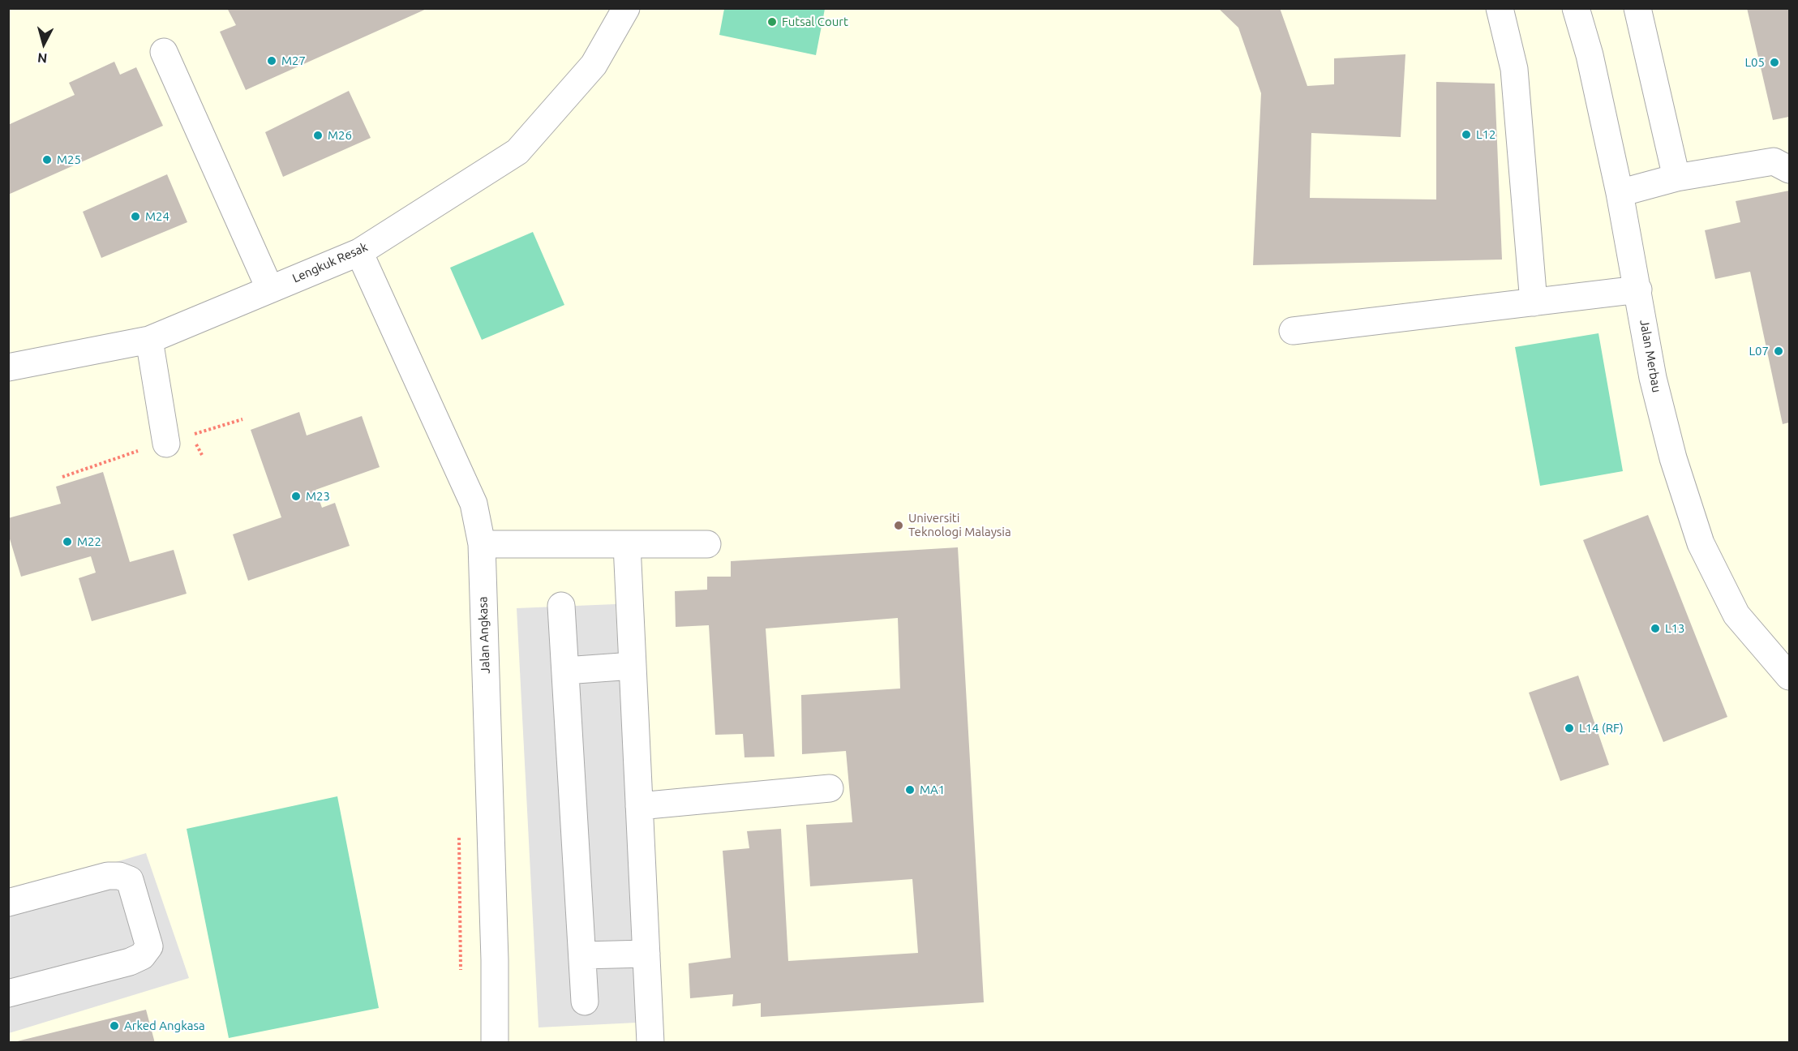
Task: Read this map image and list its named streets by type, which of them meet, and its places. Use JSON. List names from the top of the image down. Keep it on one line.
{"streets":{"street":["Lengkuk Resak","Jalan Merbau","Jalan Angkasa"]},"crossings":[["Lengkuk Resak","Jalan Angkasa"]],"places":["Futsal Court","M27","L05","L12","M26","M25","M24","L07","M23","Universiti Teknologi Malaysia","M22","L13","L14 (RF)","MA1","Arked Angkasa"],"north":"bottom"}
